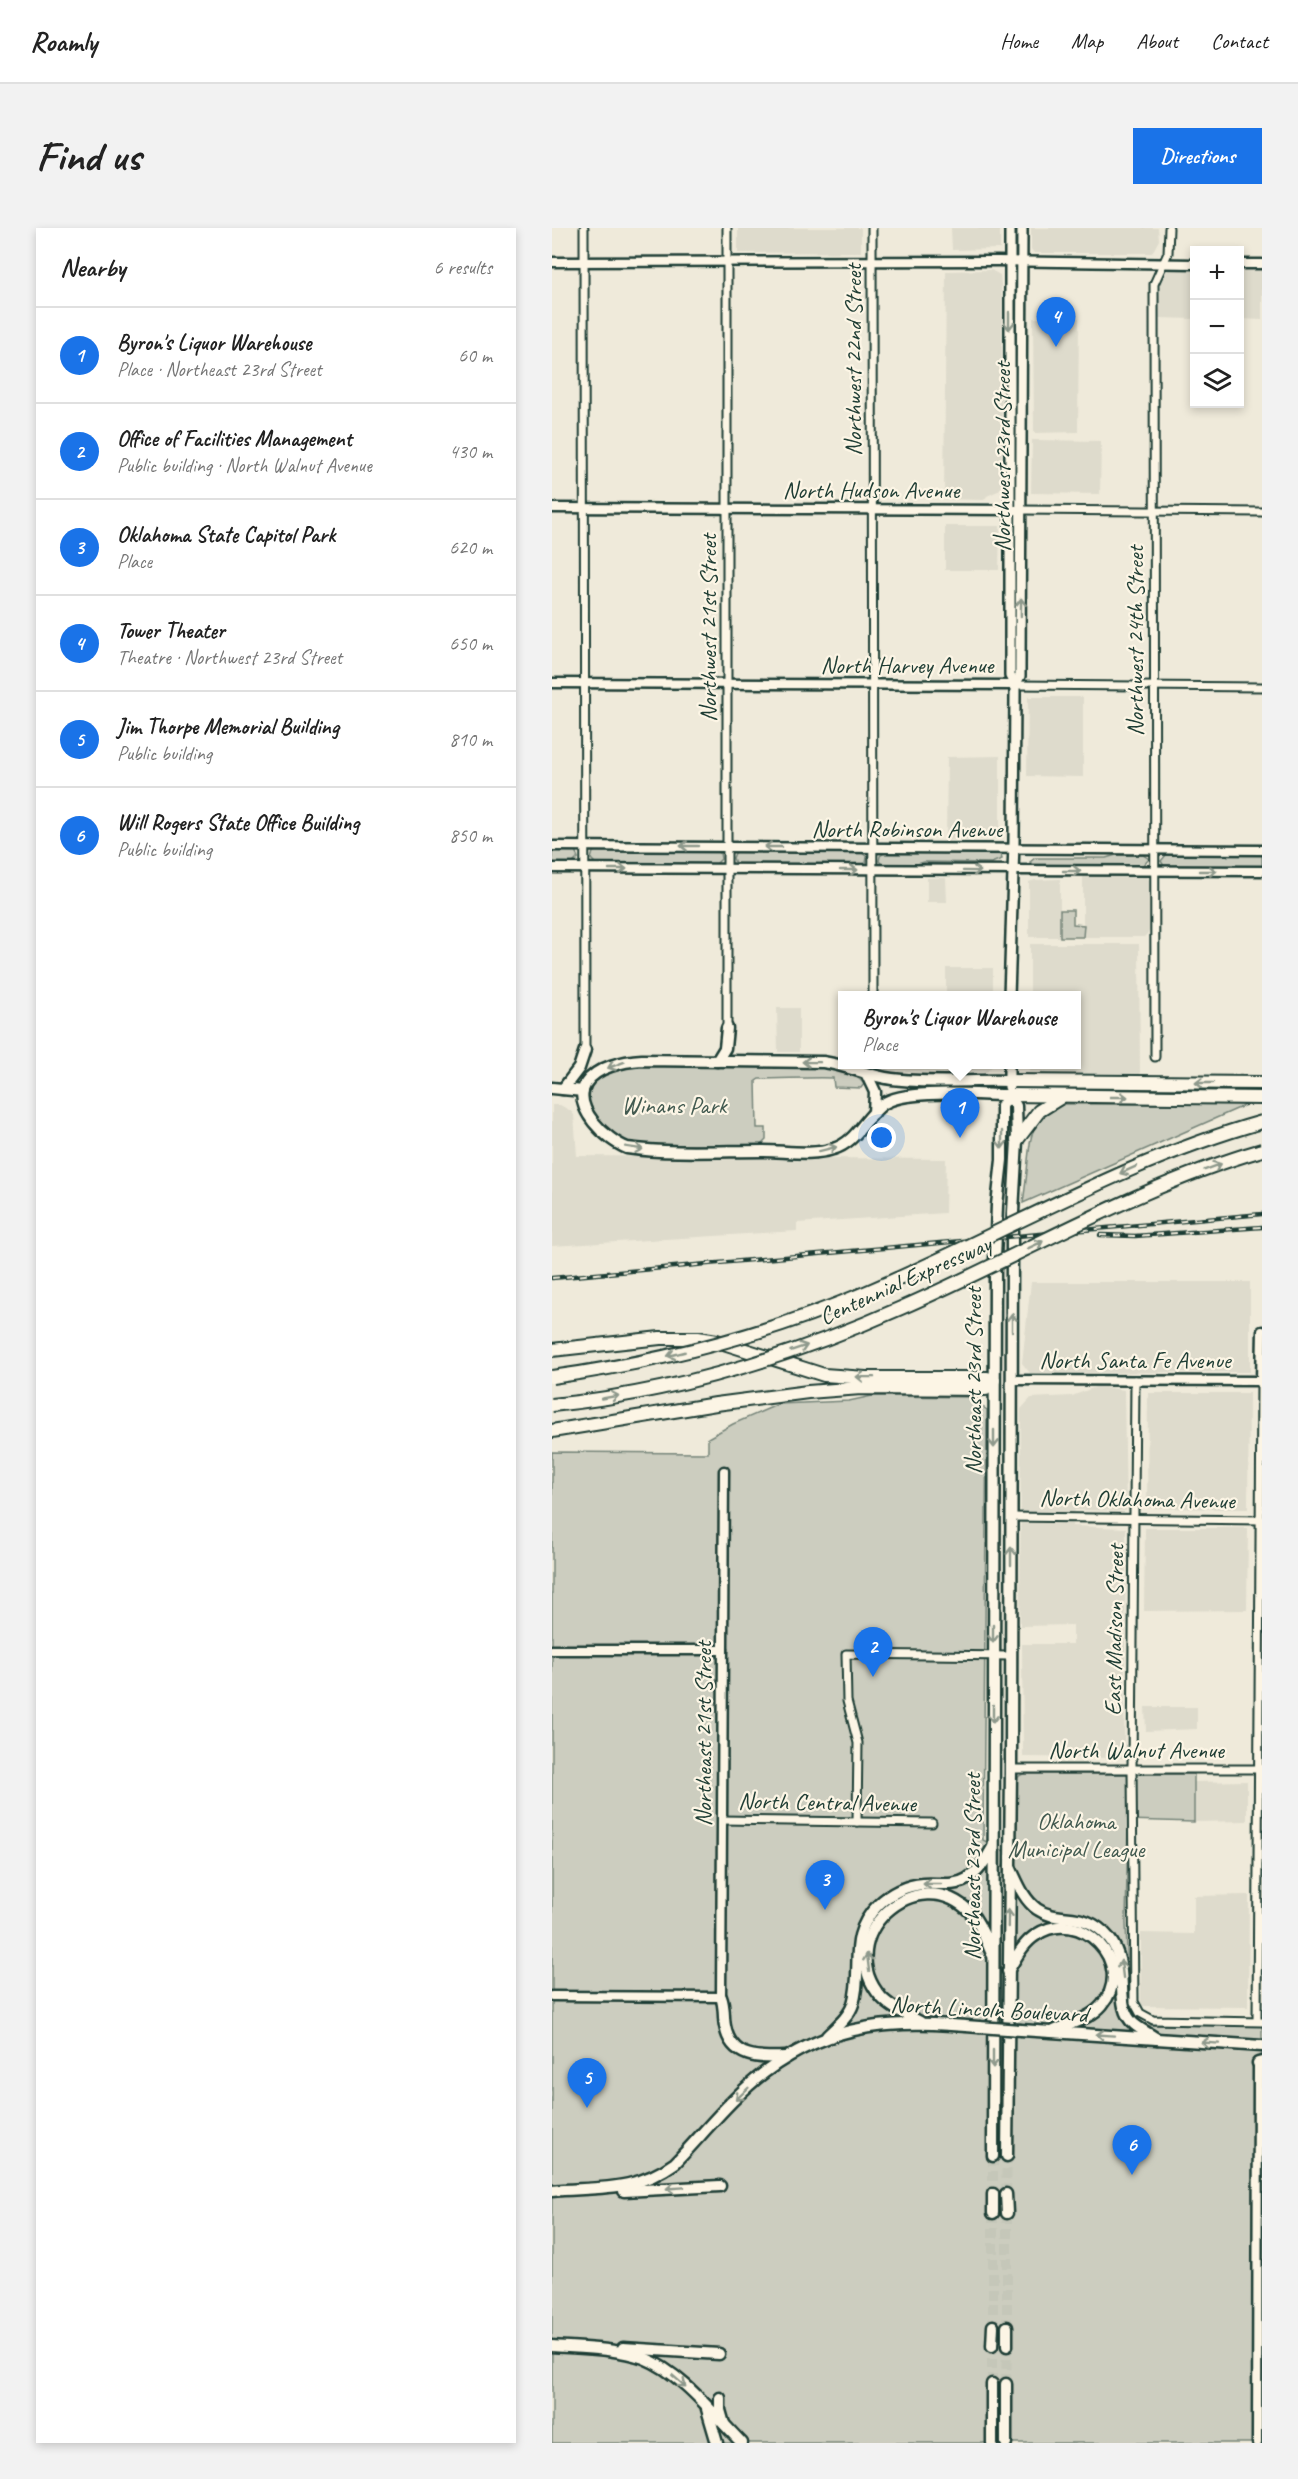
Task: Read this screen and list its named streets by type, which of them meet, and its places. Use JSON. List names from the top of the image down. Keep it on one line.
{"streets":{"highway":["Centennial Expressway"],"main road":["Northwest 23rd Street","North Santa Fe Avenue","Northeast 23rd Street","North Lincoln Boulevard"],"street":["Northwest 22nd Street","North Hudson Avenue","Northwest 21st Street","Northwest 24th Street","North Harvey Avenue","North Robinson Avenue","North Oklahoma Avenue","East Madison Street","Northeast 21st Street","North Walnut Avenue","North Central Avenue"]},"crossings":[["Northwest 22nd Street","North Hudson Avenue"],["Northwest 22nd Street","North Harvey Avenue"],["Northwest 22nd Street","North Robinson Avenue"],["Northwest 23rd Street","North Hudson Avenue"],["Northwest 23rd Street","North Harvey Avenue"],["Northwest 23rd Street","North Robinson Avenue"],["North Hudson Avenue","Northwest 21st Street"],["North Hudson Avenue","Northwest 24th Street"],["Northwest 21st Street","North Harvey Avenue"],["Northwest 21st Street","North Robinson Avenue"],["Northwest 24th Street","North Harvey Avenue"],["Northwest 24th Street","North Robinson Avenue"],["North Santa Fe Avenue","Northeast 23rd Street"],["North Santa Fe Avenue","East Madison Street"],["Northeast 23rd Street","North Oklahoma Avenue"],["Northeast 23rd Street","North Walnut Avenue"],["North Oklahoma Avenue","East Madison Street"],["East Madison Street","North Walnut Avenue"],["Northeast 21st Street","North Central Avenue"]],"one_way":["North Lincoln Boulevard"],"parks":["Winans Park","Oklahoma Municipal League"],"page":{"header":"Roamly","nav":["Home","Map","About","Contact"],"buttons":"Directions","title":"Find us","heading":["Nearby","6 results"],"map_buttons":["+","−"],"pins":["4","1","2","3","5","6"],"list":[{"mark":"1","name":"Byron's Liquor Warehouse","note":"Place · Northeast 23rd Street","value":"60 m"},{"mark":"2","name":"Office of Facilities Management","note":"Public building · North Walnut Avenue","value":"430 m"},{"mark":"3","name":"Oklahoma State Capitol Park","note":"Place","value":"620 m"},{"mark":"4","name":"Tower Theater","note":"Theatre · Northwest 23rd Street","value":"650 m"},{"mark":"5","name":"Jim Thorpe Memorial Building","note":"Public building","value":"810 m"},{"mark":"6","name":"Will Rogers State Office Building","note":"Public building","value":"850 m"}],"popup":["Byron's Liquor Warehouse","Place"]}}
